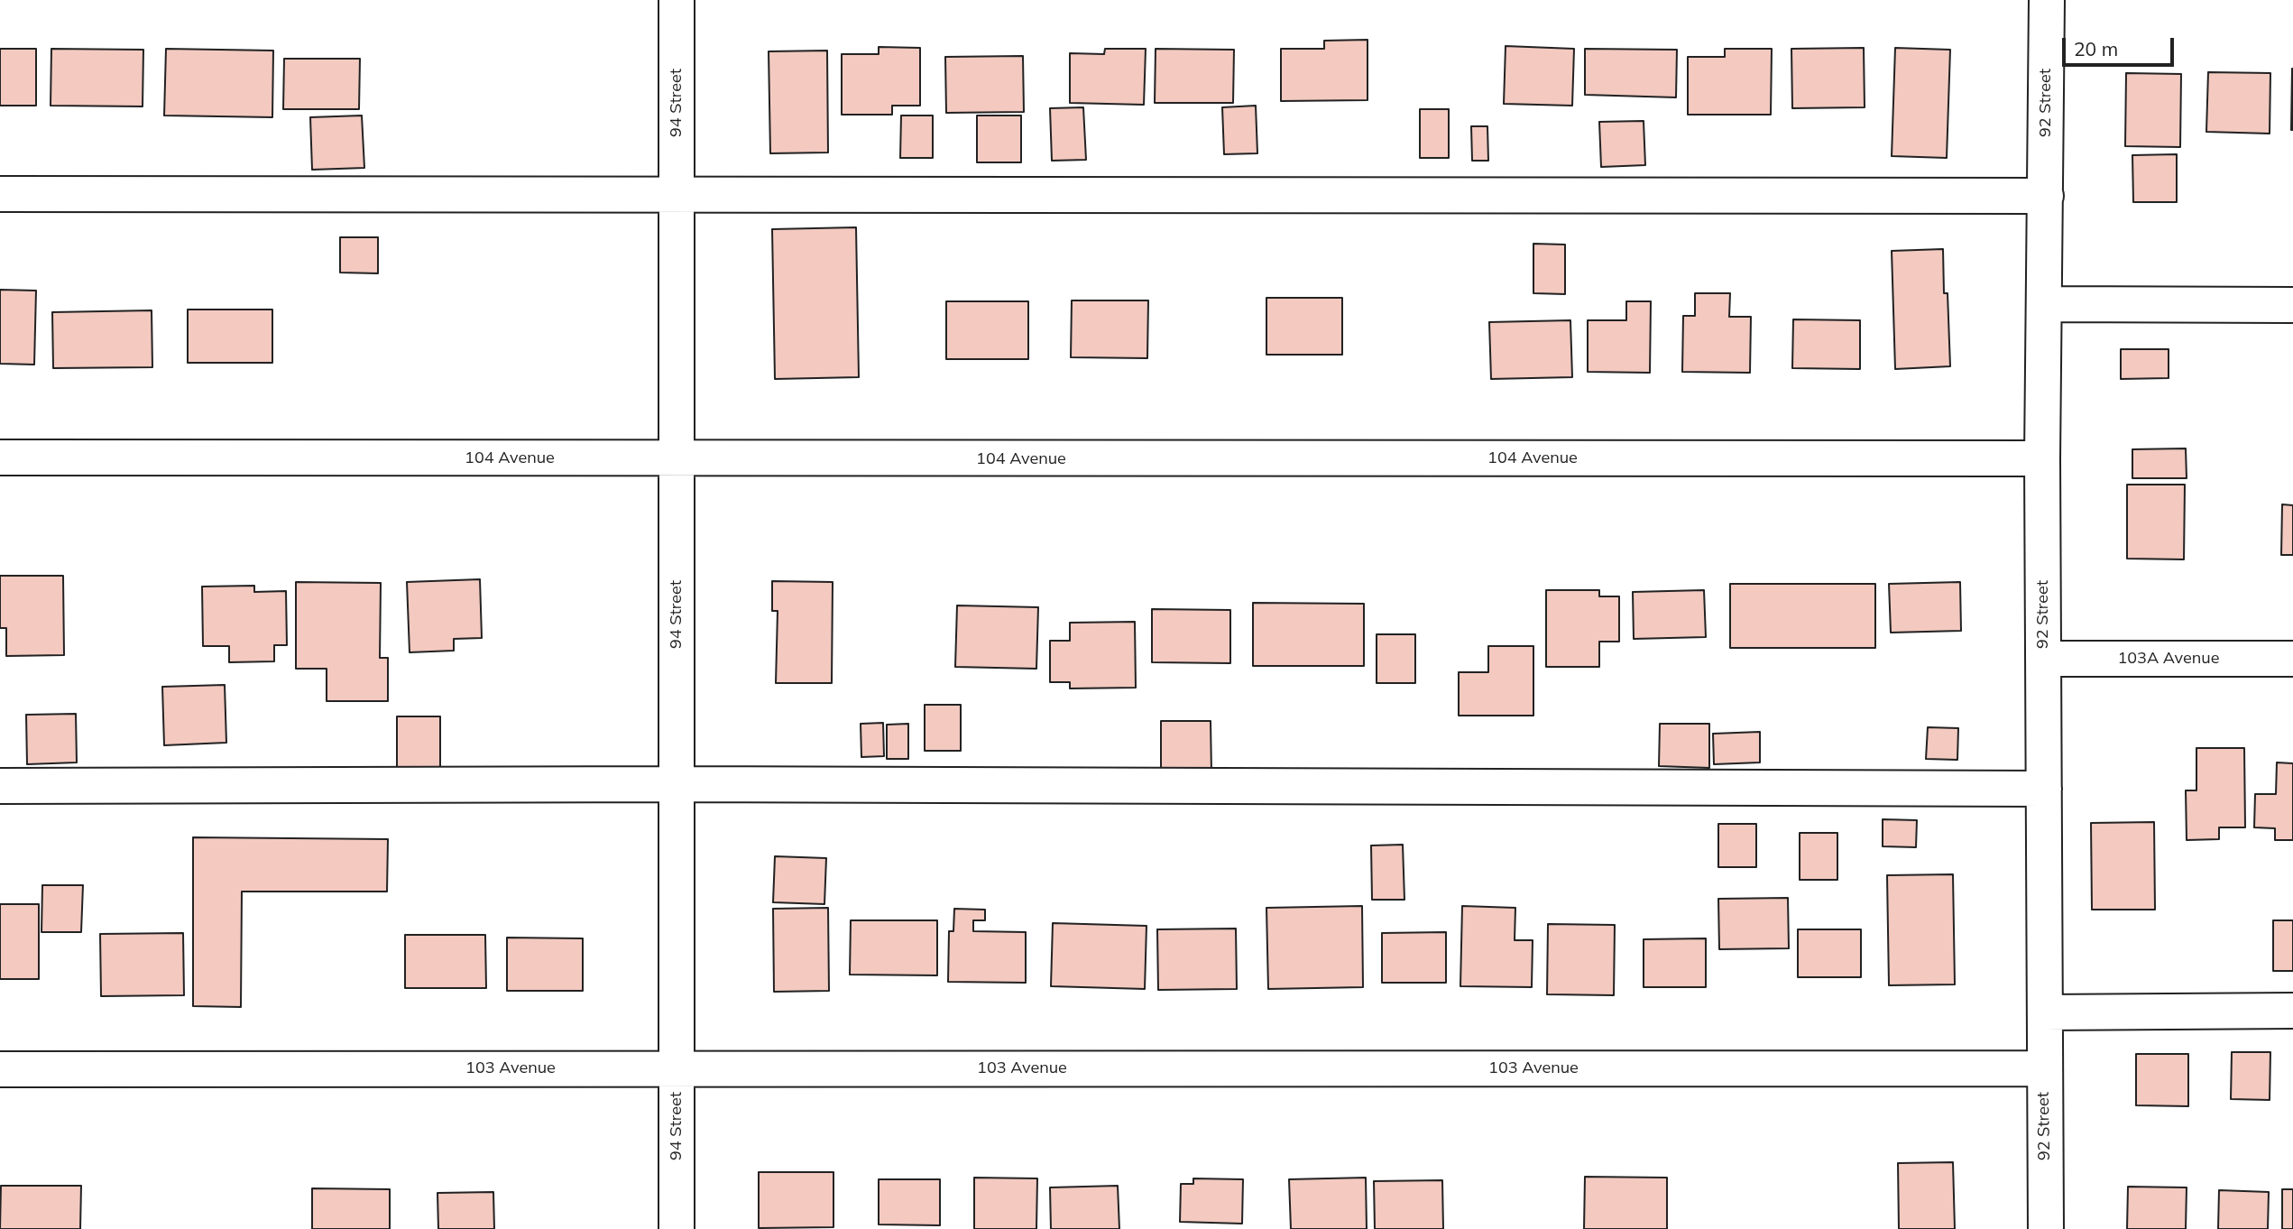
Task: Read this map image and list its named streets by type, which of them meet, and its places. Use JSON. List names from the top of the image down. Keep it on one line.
{"streets":{"street":["94 Street","92 Street","104 Avenue","103A Avenue","103 Avenue"]},"crossings":[["94 Street","104 Avenue"],["94 Street","103 Avenue"],["92 Street","104 Avenue"],["92 Street","103A Avenue"],["92 Street","103 Avenue"]],"scale_bar":"20 m"}
